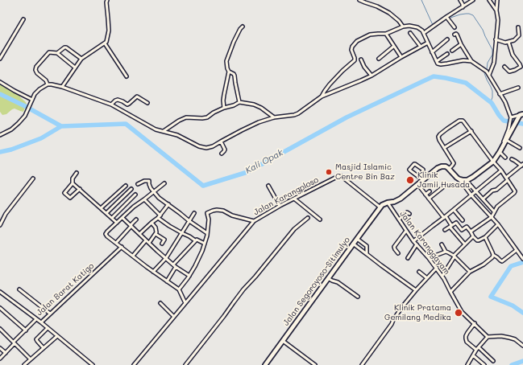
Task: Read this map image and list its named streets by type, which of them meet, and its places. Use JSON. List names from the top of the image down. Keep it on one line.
{"streets":{"main road":["Jalan Segoroyoso-Sitimulyo"],"street":["Jalan Karangploso","Jalan Karanggayam","Jalan Barat Katigo"]},"crossings":[["Jalan Karangploso","Jalan Segoroyoso-Sitimulyo"],["Jalan Karanggayam","Jalan Segoroyoso-Sitimulyo"]],"water":["Kali Opak"],"places":["Masjid Islamic Centre Bin Baz","Klinik Jamii Husada","Klinik Pratama Gemilang Medika"]}
